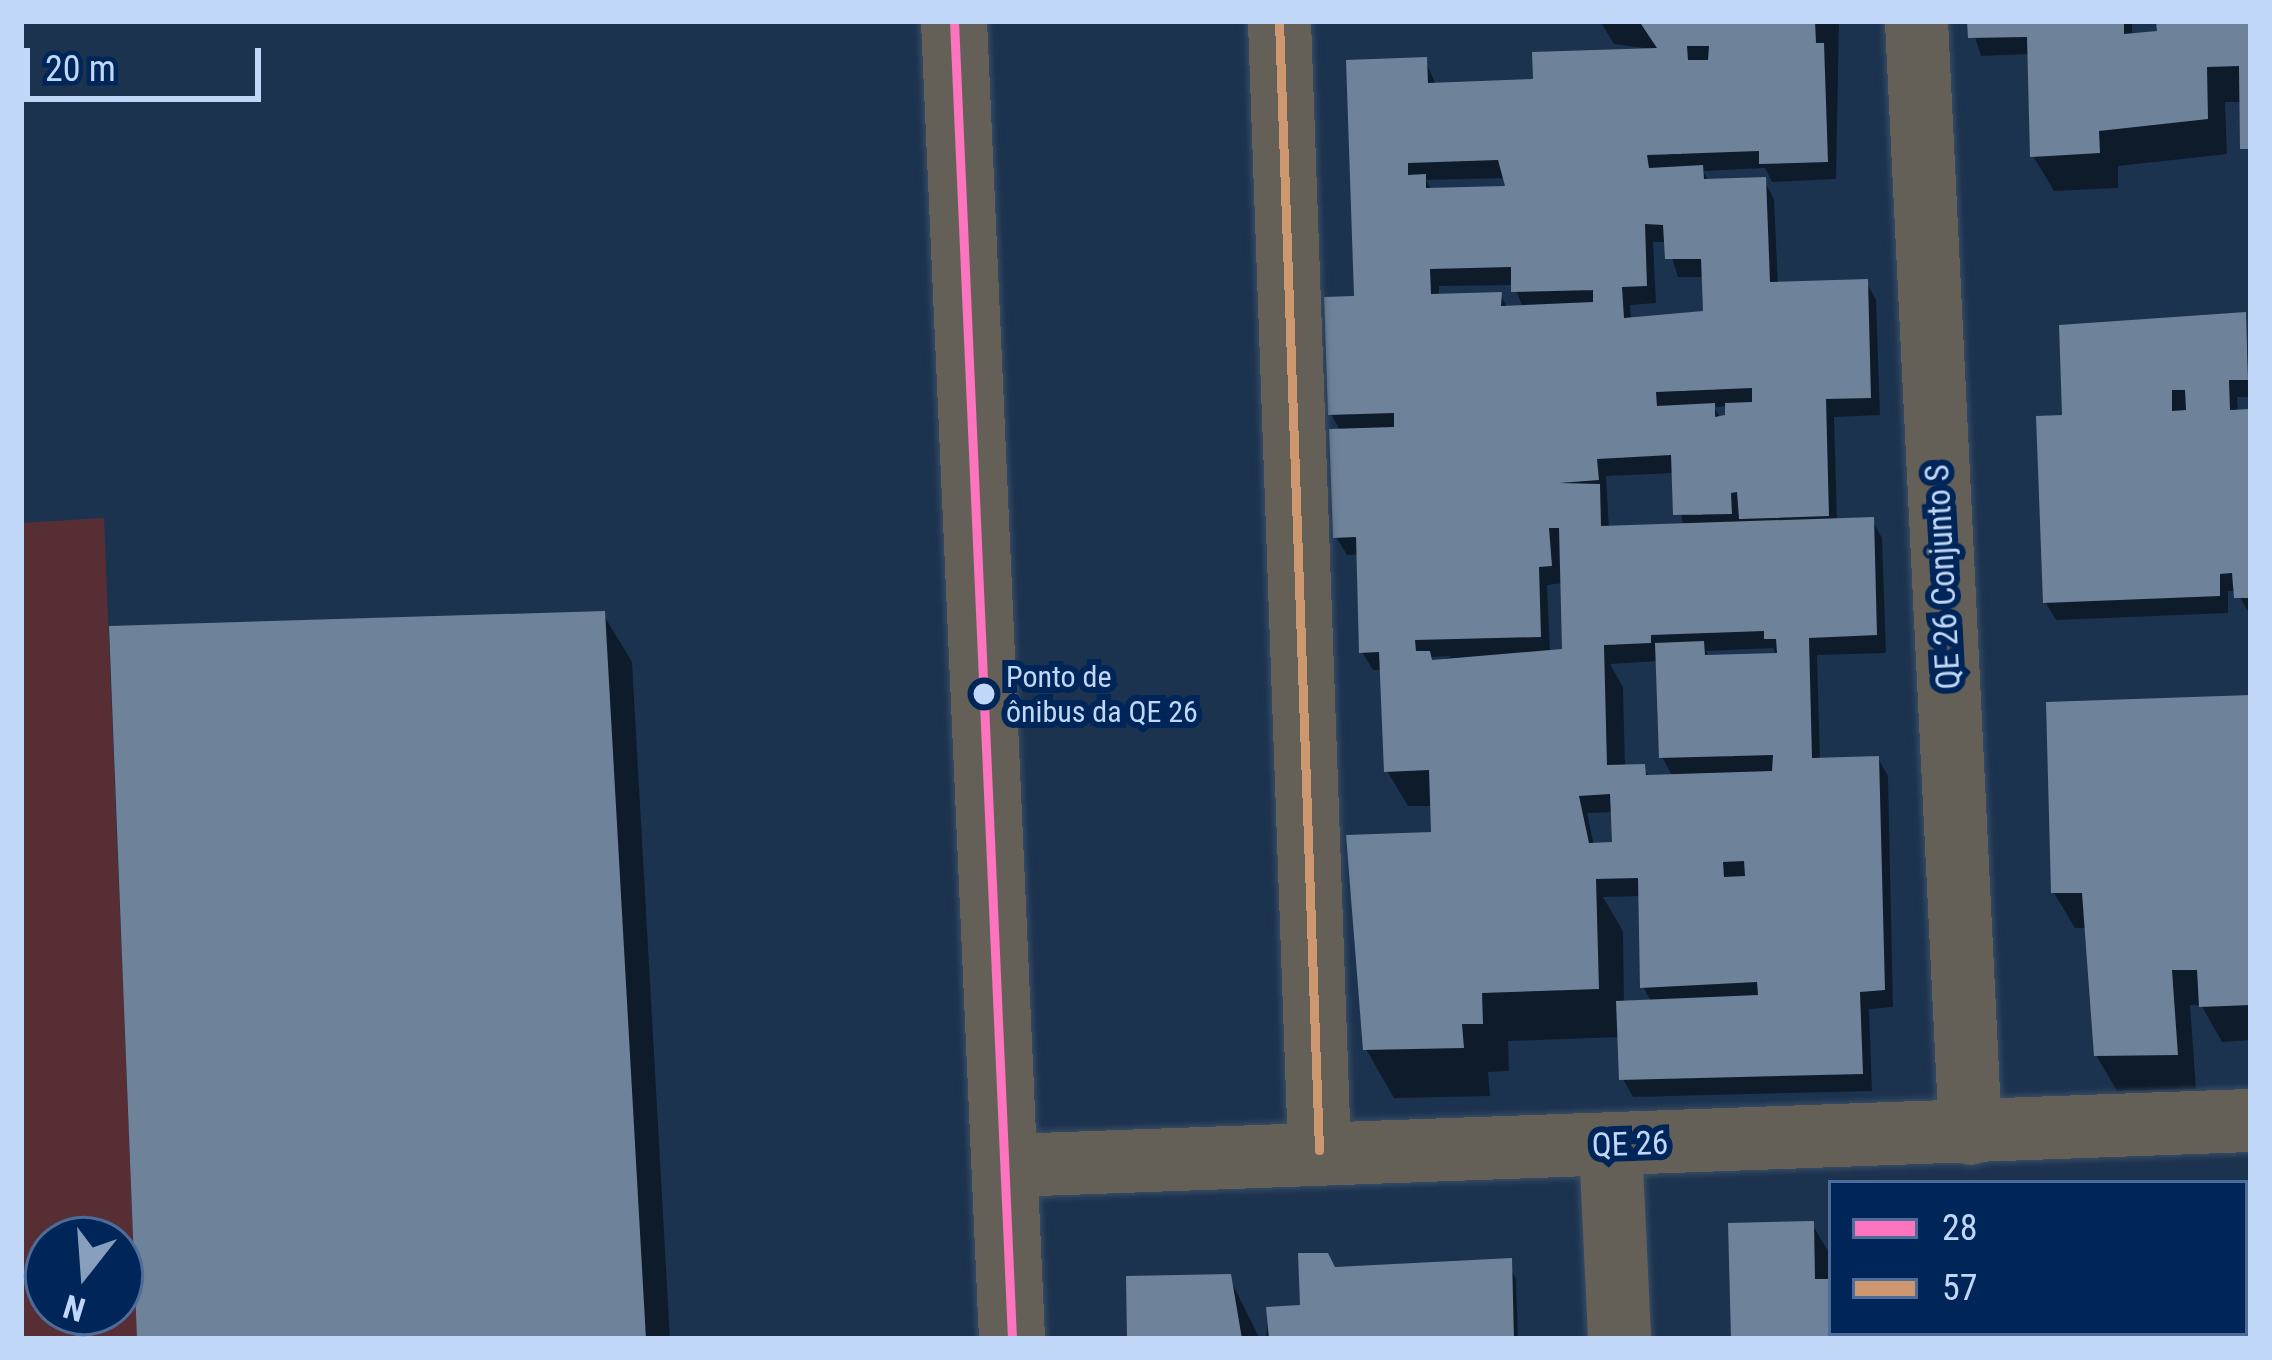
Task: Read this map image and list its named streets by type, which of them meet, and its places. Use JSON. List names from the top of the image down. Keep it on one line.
{"streets":{"street":["QE 26 Conjunto S","QE 26"]},"crossings":[["QE 26 Conjunto S","QE 26"]],"places":["Ponto de ônibus da QE 26"],"lines":["transit line 28","transit line 57"],"legend":["28","57"],"scale_bar":"20 m","north":"bottom"}
